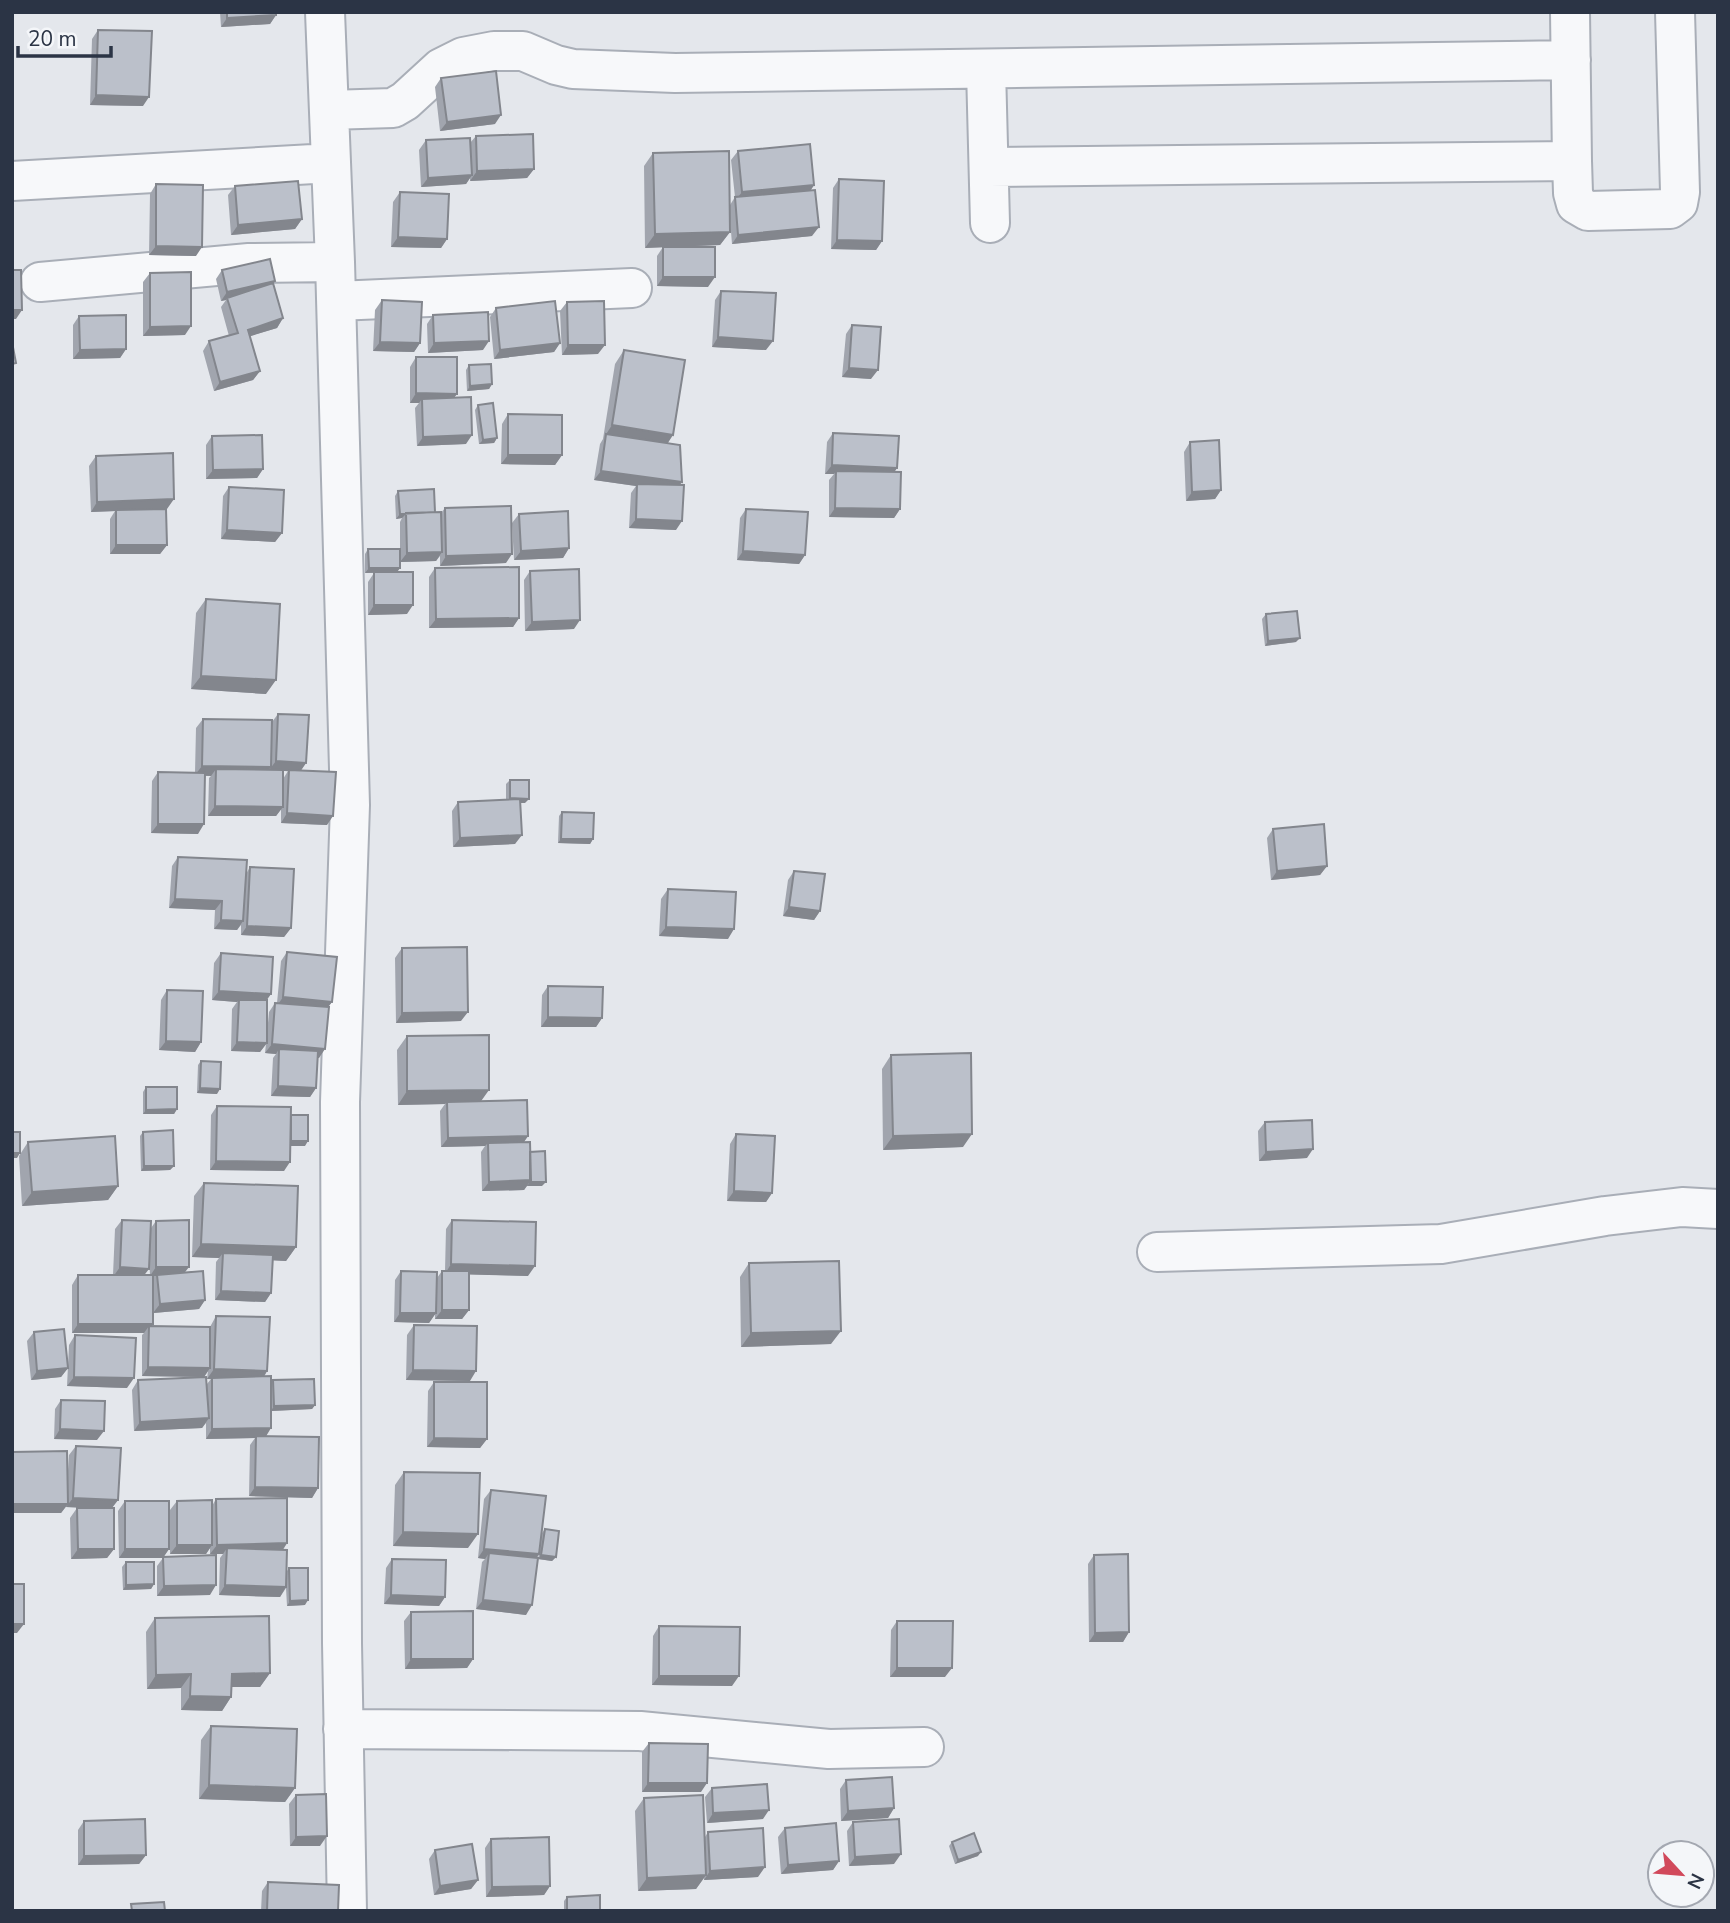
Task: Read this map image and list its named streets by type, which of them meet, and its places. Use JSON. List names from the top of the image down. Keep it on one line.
{"scale_bar":"20 m","north":"bottom right"}
